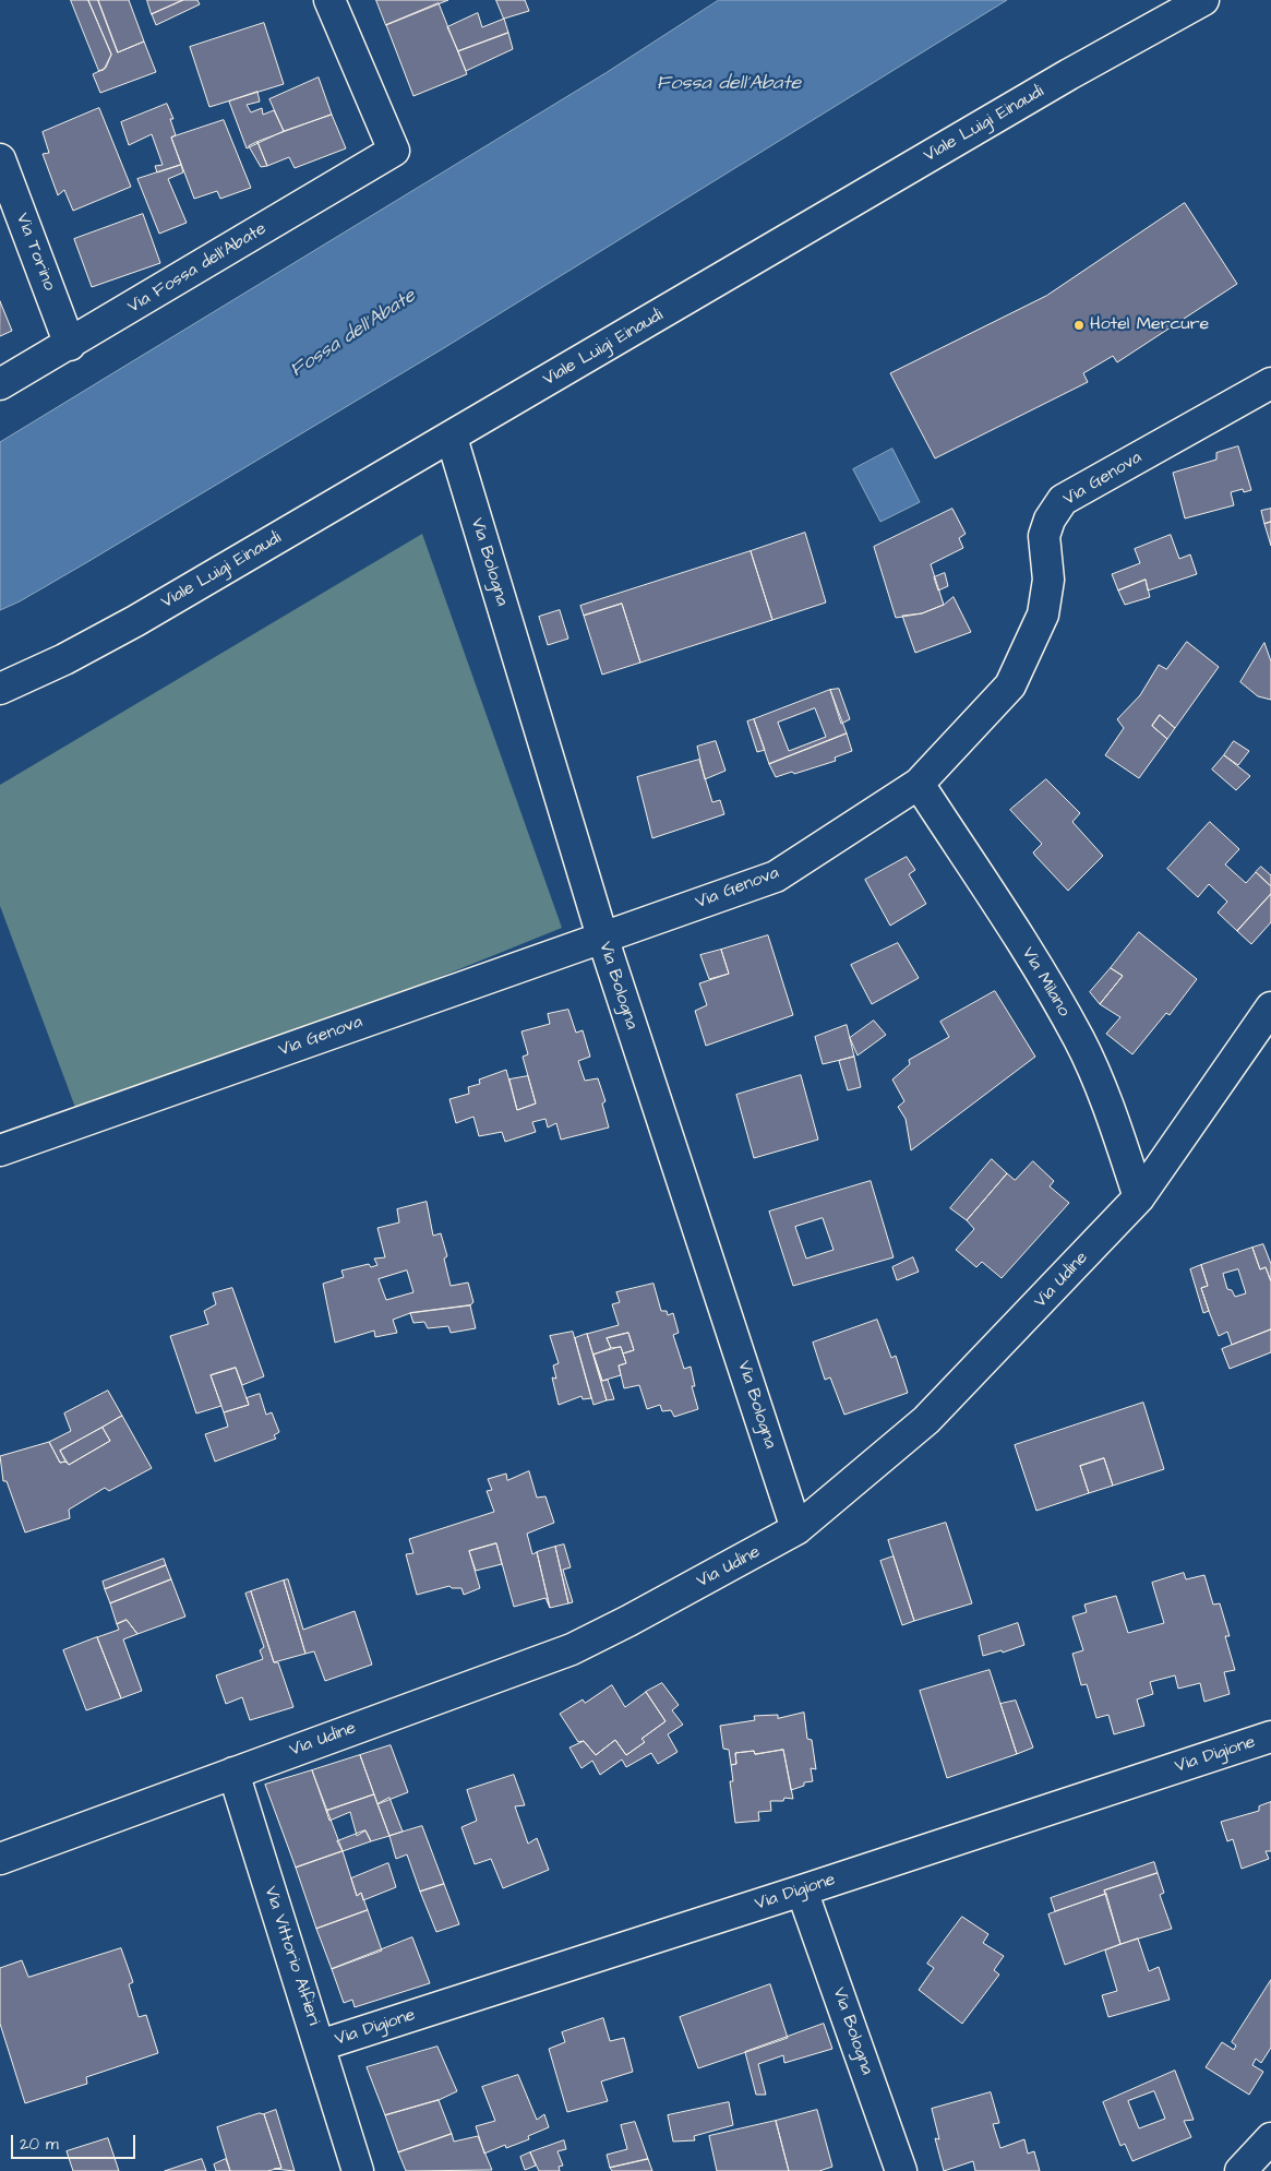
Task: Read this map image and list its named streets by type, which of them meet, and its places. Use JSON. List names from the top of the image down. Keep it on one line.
{"streets":{"street":["Viale Luigi Einaudi","Via Torino","Via Fossa dell'Abate","Via Genova","Via Bologna","Via Milano","Via Udine","Via Digione","Via Vittorio Alfieri"]},"crossings":[["Viale Luigi Einaudi","Via Bologna"],["Via Torino","Via Fossa dell'Abate"],["Via Genova","Via Bologna"],["Via Genova","Via Milano"],["Via Bologna","Via Udine"],["Via Bologna","Via Digione"],["Via Milano","Via Udine"],["Via Udine","Via Vittorio Alfieri"],["Via Digione","Via Vittorio Alfieri"]],"water":["Fossa dell'Abate"],"places":["Hotel Mercure"],"scale_bar":"20 m"}
